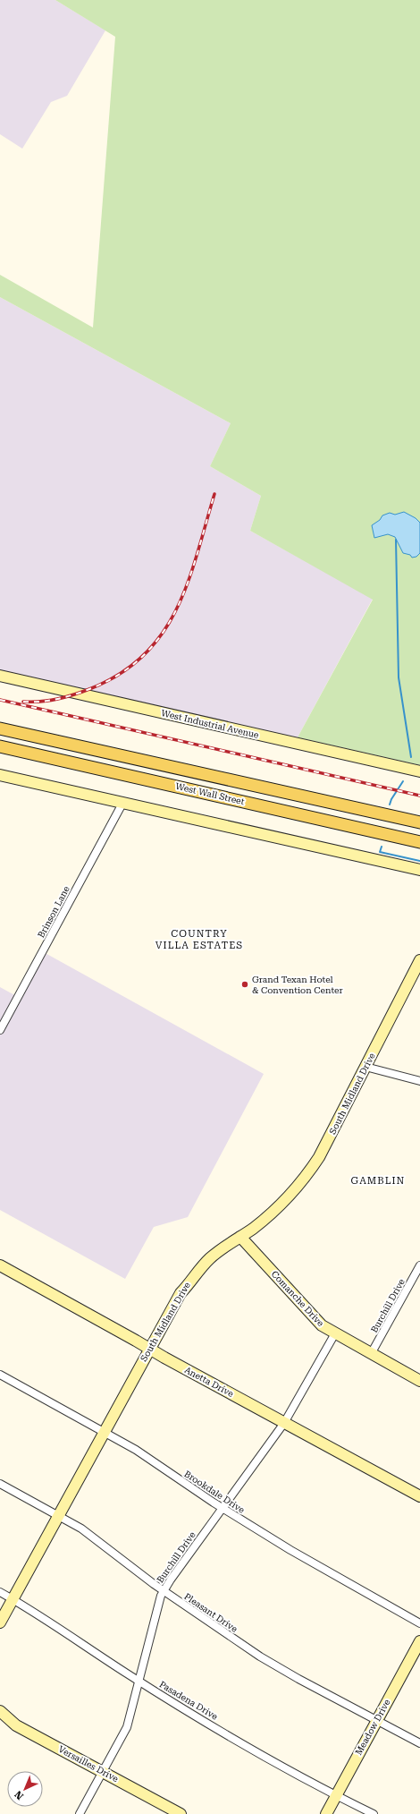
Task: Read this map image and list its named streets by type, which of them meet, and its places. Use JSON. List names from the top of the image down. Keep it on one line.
{"streets":{"main road":["West Wall Street"],"street":["West Industrial Avenue","Brinson Lane","South Midland Drive","Comanche Drive","Burchill Drive","Anetta Drive","Brookdale Drive","Pleasant Drive","Pasadena Drive","Meadow Drive","Versailles Drive"]},"crossings":[["South Midland Drive","Comanche Drive"],["South Midland Drive","Anetta Drive"],["South Midland Drive","Brookdale Drive"],["South Midland Drive","Pleasant Drive"],["South Midland Drive","Pasadena Drive"],["Comanche Drive","Burchill Drive"],["Burchill Drive","Anetta Drive"],["Burchill Drive","Brookdale Drive"],["Burchill Drive","Pleasant Drive"],["Burchill Drive","Pasadena Drive"],["Burchill Drive","Versailles Drive"],["Pleasant Drive","Meadow Drive"],["Pasadena Drive","Meadow Drive"]],"districts":["COUNTRY VILLA ESTATES","GAMBLIN"],"places":["Grand Texan Hotel & Convention Center"],"north":"bottom left"}
